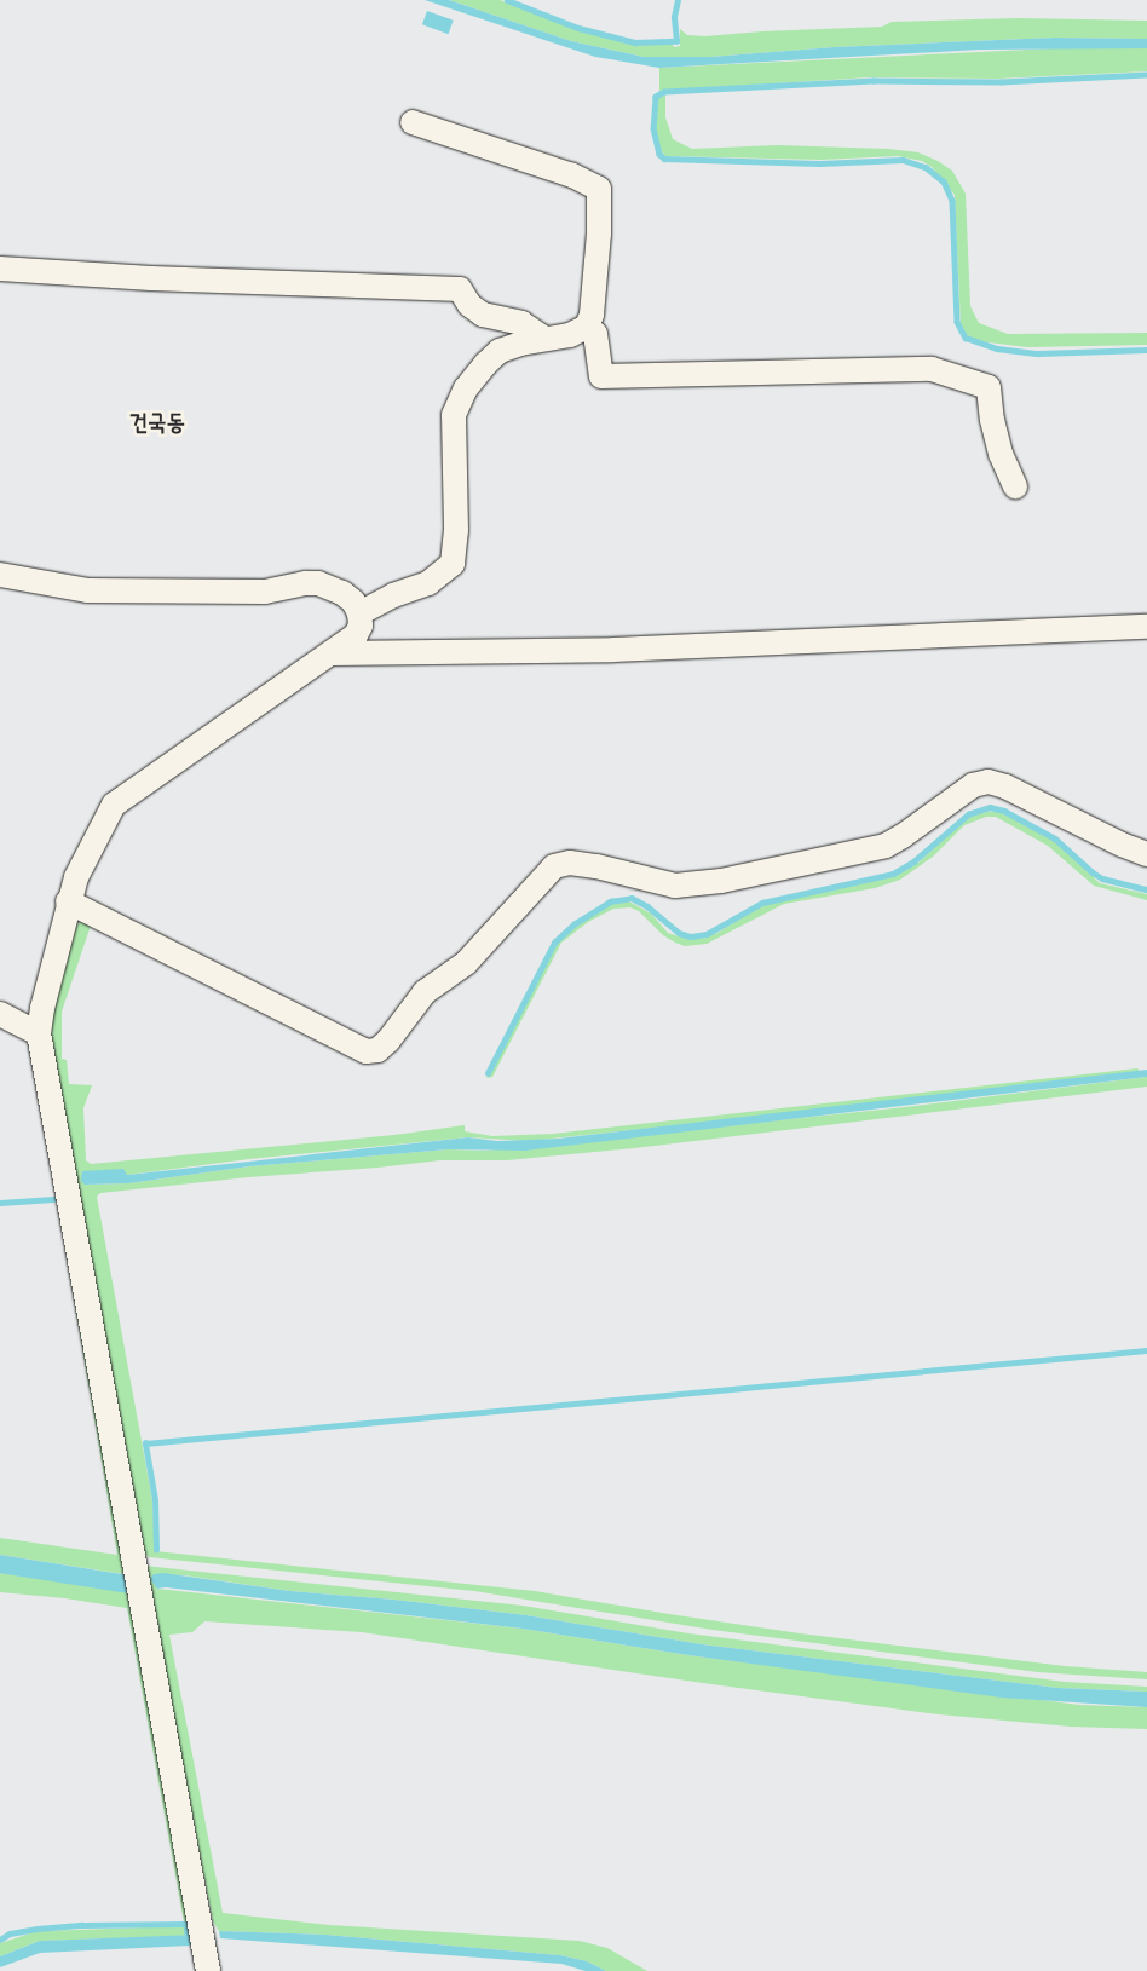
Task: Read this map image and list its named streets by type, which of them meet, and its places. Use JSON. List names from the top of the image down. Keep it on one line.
{"districts":["건국동"]}
